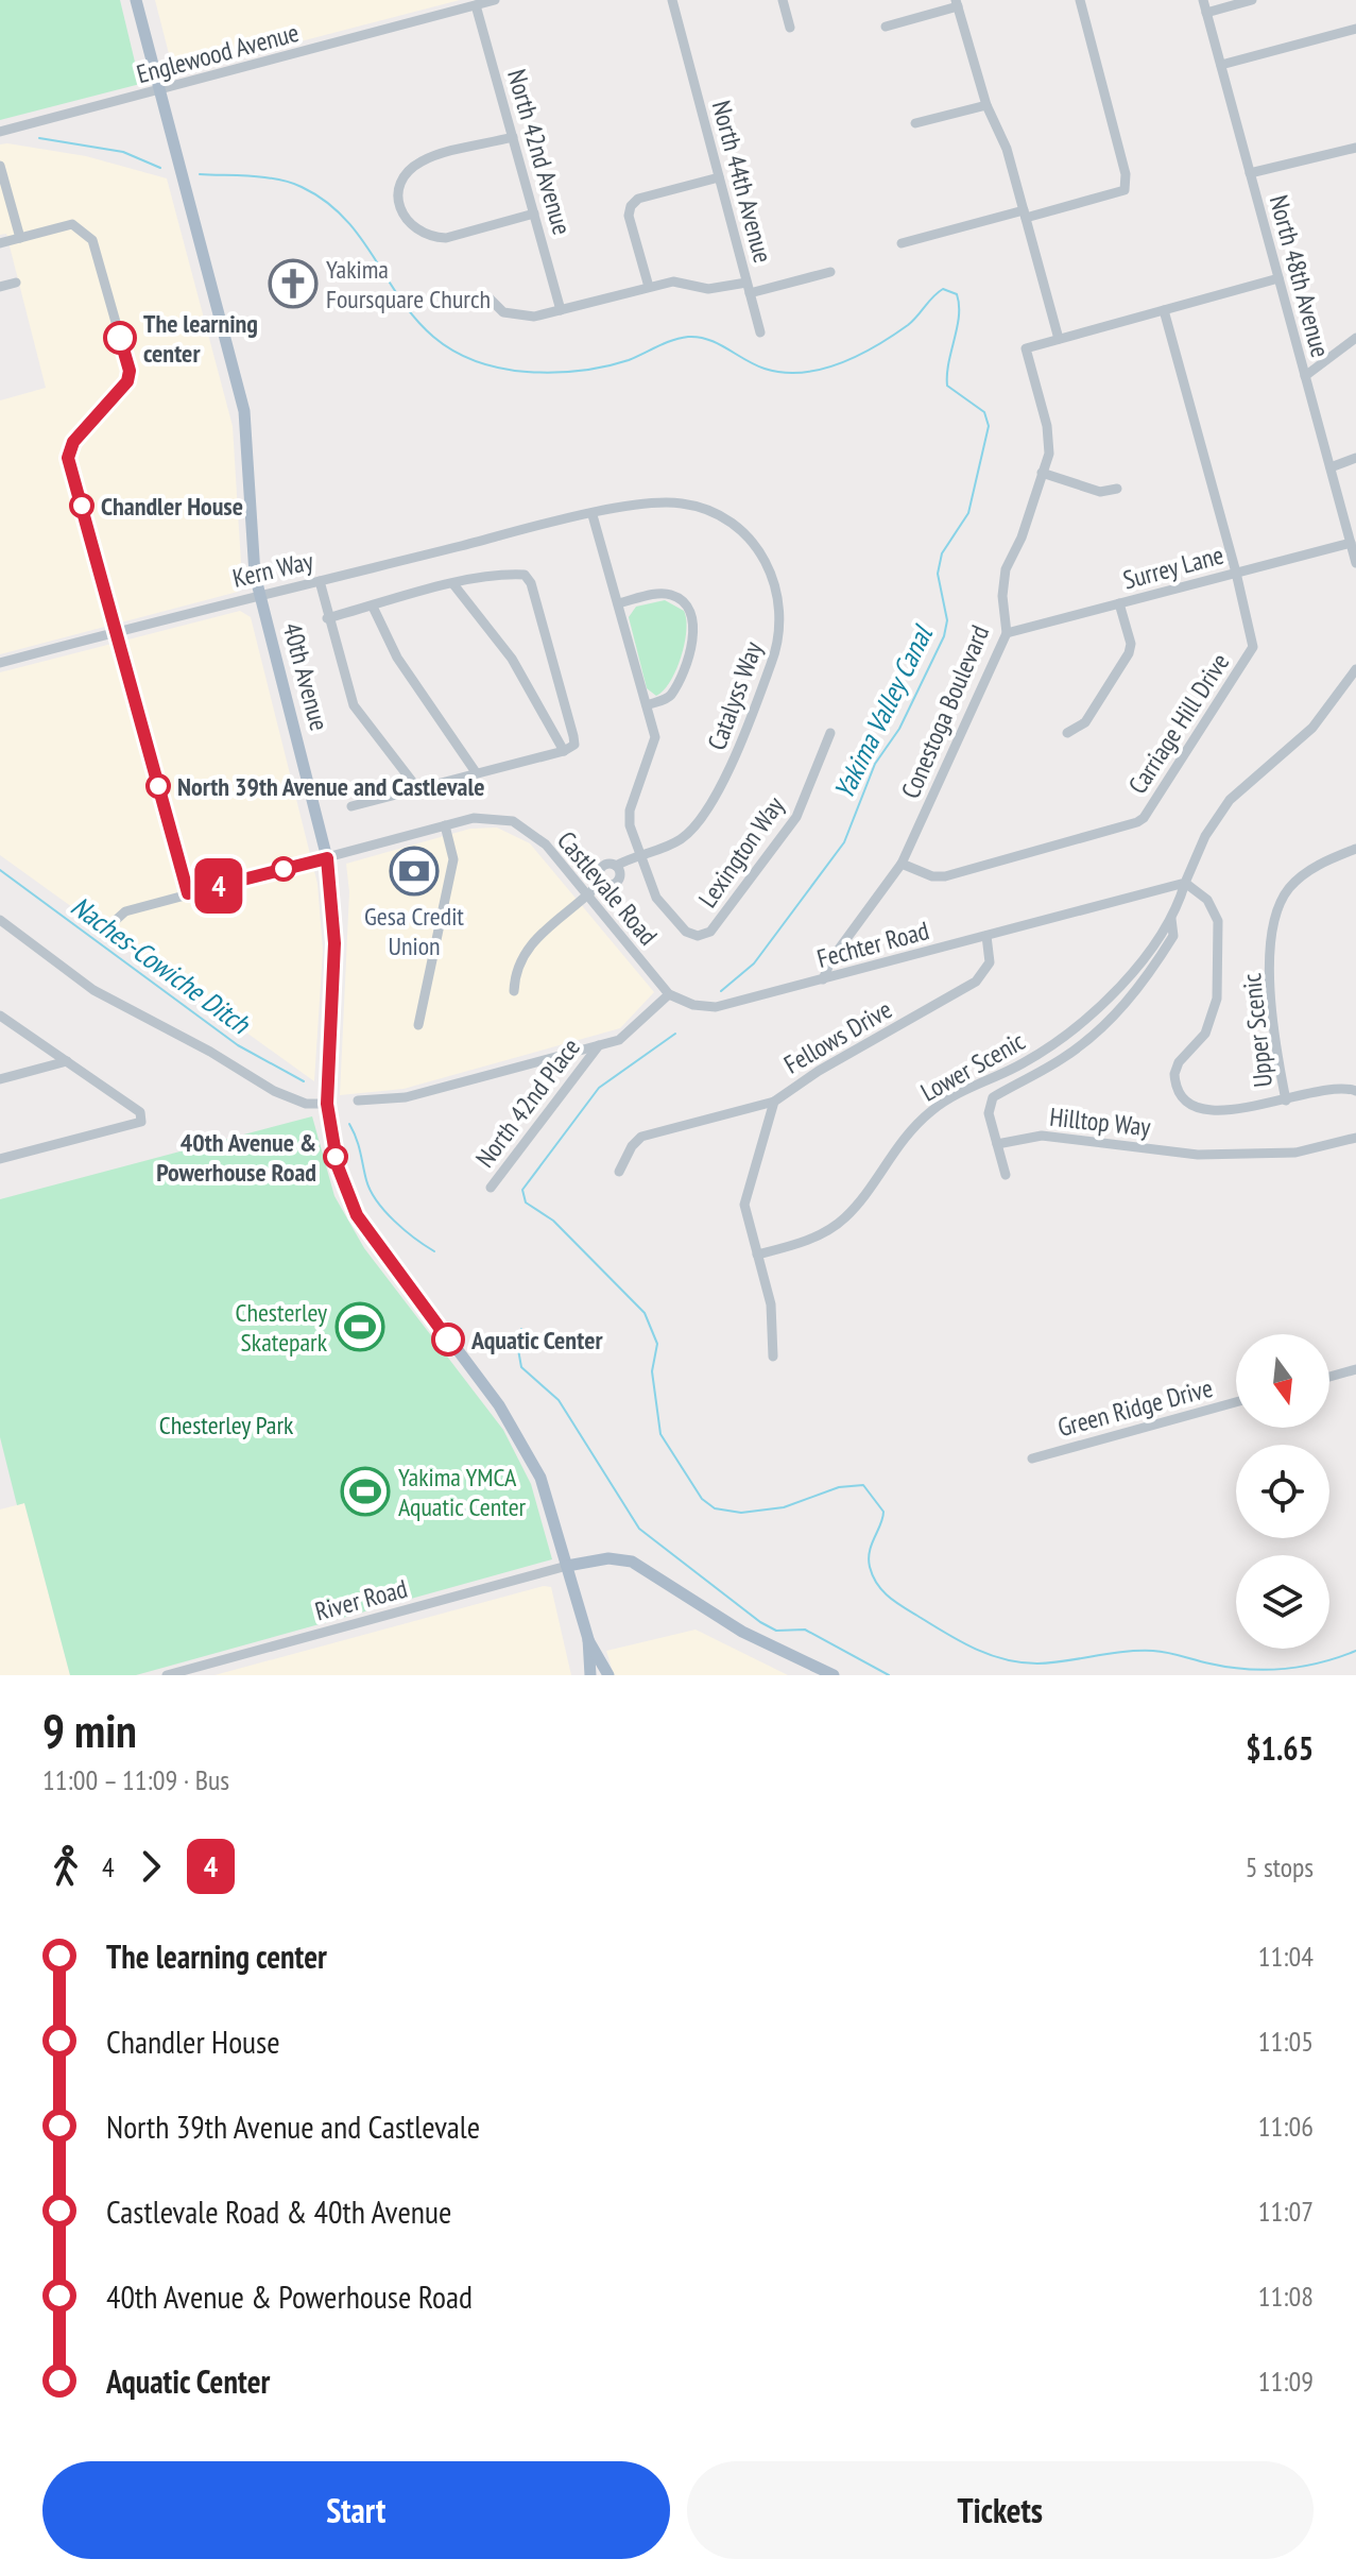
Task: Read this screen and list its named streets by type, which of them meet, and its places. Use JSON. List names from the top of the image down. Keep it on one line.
{"streets":{"main road":["40th Avenue"],"street":["Englewood Avenue","North 42nd Avenue","North 44th Avenue","North 48th Avenue","Surrey Lane","Kern Way","Catalyss Way","Conestoga Boulevard","Carriage Hill Drive","Lexington Way","Castlevale Road","Fechter Road","Upper Scenic","Fellows Drive","Lower Scenic","North 42nd Place","Hilltop Way","Green Ridge Drive","River Road"]},"crossings":[["Englewood Avenue","North 42nd Avenue"],["Englewood Avenue","40th Avenue"],["North 48th Avenue","Surrey Lane"],["North 48th Avenue","Conestoga Boulevard"],["Surrey Lane","Conestoga Boulevard"],["Surrey Lane","Carriage Hill Drive"],["Kern Way","40th Avenue"],["Kern Way","Catalyss Way"],["40th Avenue","Castlevale Road"],["40th Avenue","River Road"],["Catalyss Way","Lexington Way"],["Catalyss Way","Castlevale Road"],["Conestoga Boulevard","Carriage Hill Drive"],["Conestoga Boulevard","Fechter Road"],["Castlevale Road","Fechter Road"],["Fechter Road","Upper Scenic"],["Fechter Road","Fellows Drive"],["Fechter Road","Lower Scenic"],["Upper Scenic","Lower Scenic"],["Fellows Drive","Lower Scenic"],["Lower Scenic","Hilltop Way"]],"water":["Yakima Valley Canal","Naches-Cowiche Ditch"],"parks":["Chesterley Park"],"places":{"church":["Yakima Foursquare Church"],"other":["The learning center","Chandler House","North 39th Avenue and Castlevale","40th Avenue & Powerhouse Road","Aquatic Center"],"bank":["Gesa Credit Union"],"sports":["Chesterley Skatepark","Yakima YMCA Aquatic Center"]},"lines":["bus line 4"],"north":"bottom","page":{"on_map":"4","heading":["9 min","11:00 – 11:09 · Bus","$1.65"],"legs":["4","4","5 stops"],"list":[{"name":"The learning center","value":"11:04"},{"name":"Chandler House","value":"11:05"},{"name":"North 39th Avenue and Castlevale","value":"11:06"},{"name":"Castlevale Road & 40th Avenue","value":"11:07"},{"name":"40th Avenue & Powerhouse Road","value":"11:08"},{"name":"Aquatic Center","value":"11:09"}],"buttons":["Start","Tickets"]}}
